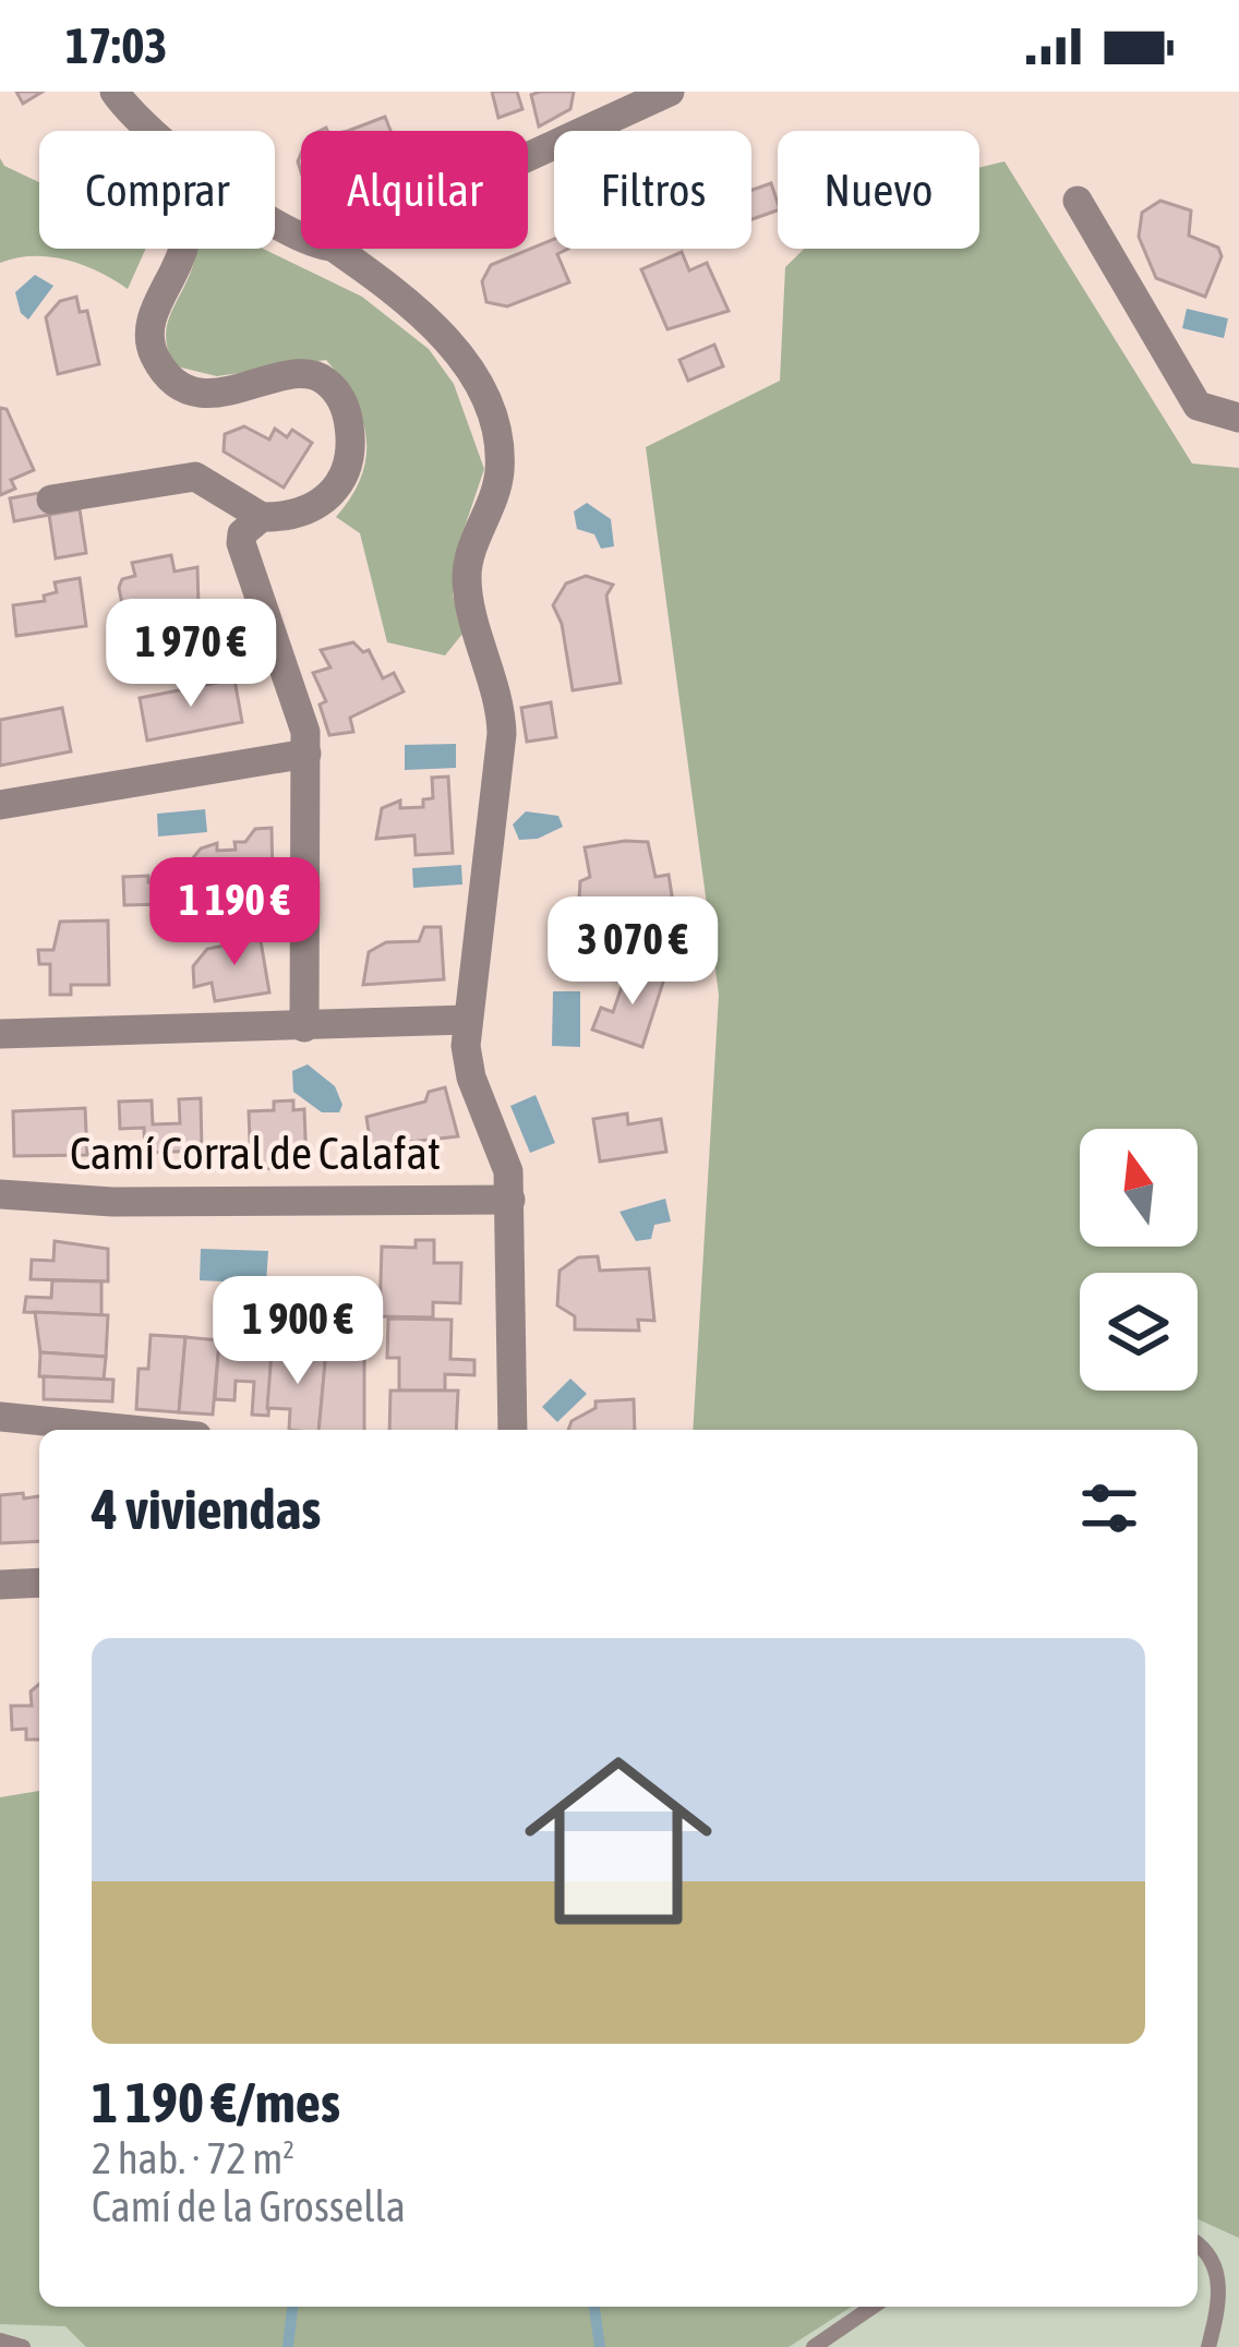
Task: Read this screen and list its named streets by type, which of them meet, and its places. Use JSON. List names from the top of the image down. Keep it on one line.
{"streets":{"street":["Camí Corral de Calafat"]},"north":"top","page":{"status":"17:03","chip":["Comprar","Alquilar","Filtros","Nuevo"],"price":["1 970 €","1 190 €","3 070 €","1 900 €"],"heading":"4 viviendas","list":[{"name":"1 190 €/mes","note":"2 hab. · 72 m² · Camí de la Grossella"}]}}
